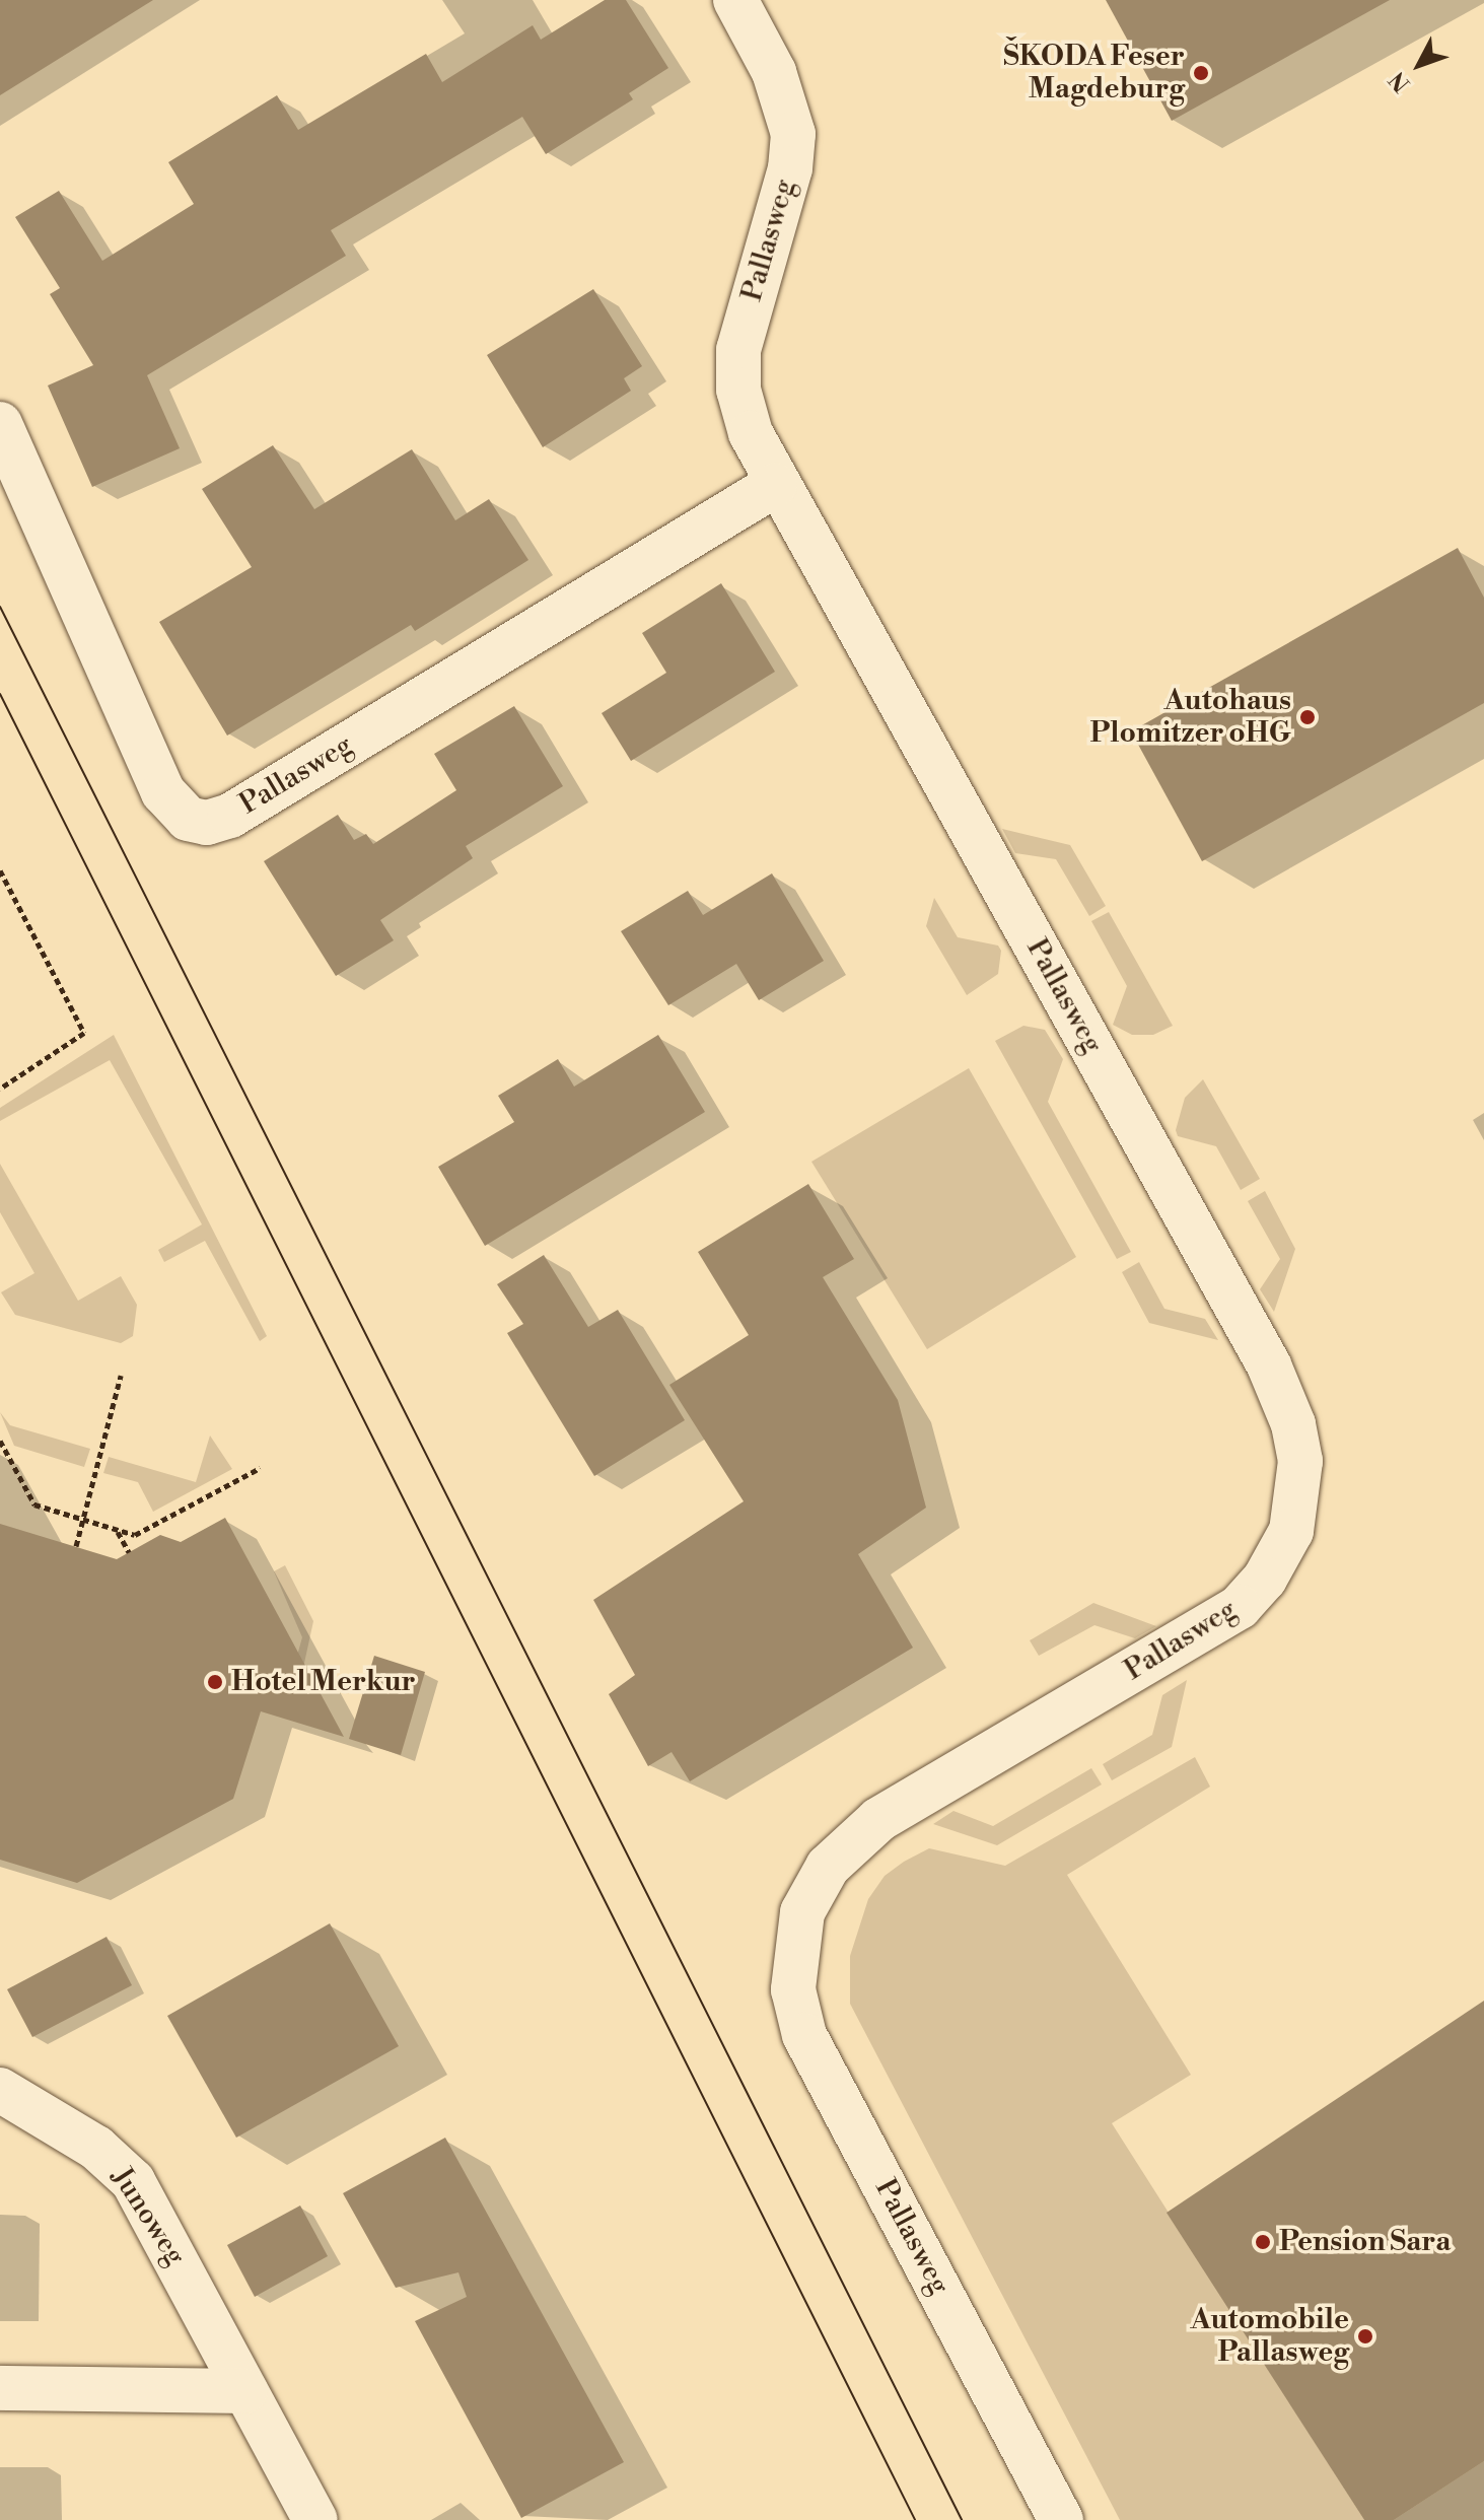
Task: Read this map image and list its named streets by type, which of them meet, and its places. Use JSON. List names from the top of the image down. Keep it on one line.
{"streets":{"street":["Pallasweg","Junoweg"]},"places":["ŠKODA Feser Magdeburg","Autohaus Plomitzer oHG","Hotel Merkur","Pension Sara","Automobile Pallasweg"],"north":"bottom left"}
